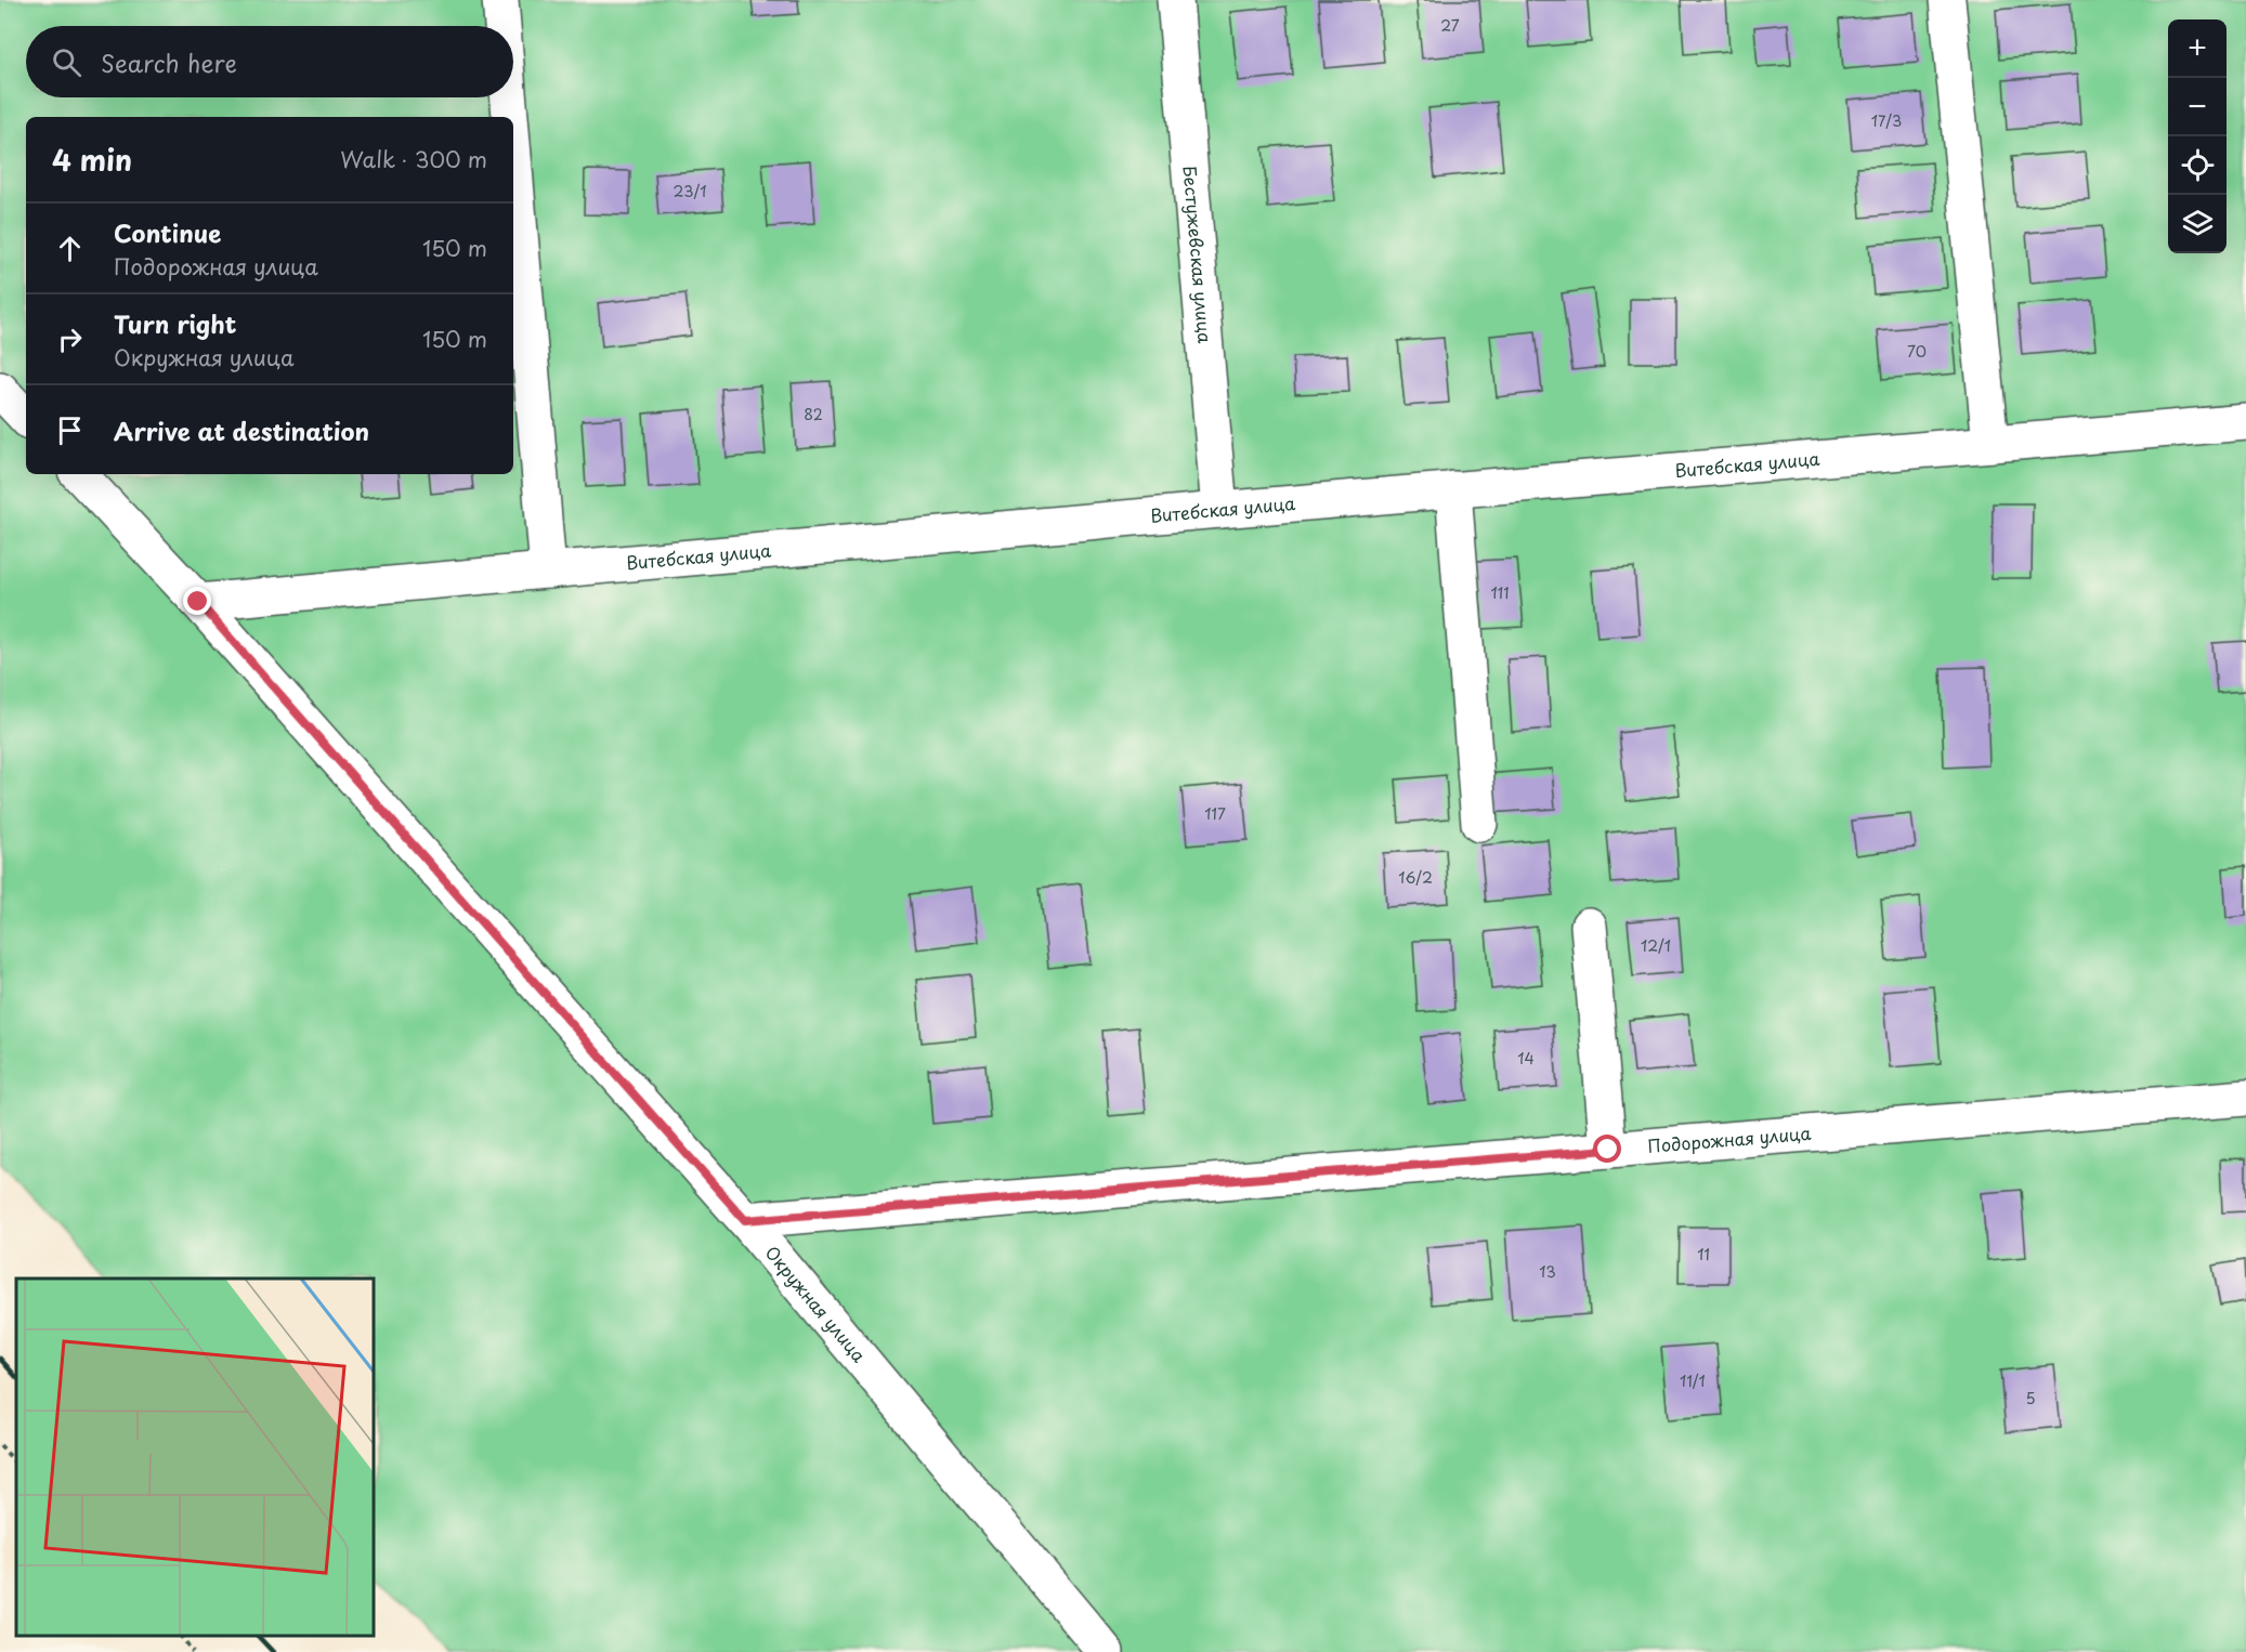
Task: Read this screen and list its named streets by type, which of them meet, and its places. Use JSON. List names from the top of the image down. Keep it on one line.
{"streets":{"street":["Бестужевская улица","Витебская улица","Подорожная улица","Окружная улица"]},"crossings":[["Бестужевская улица","Витебская улица"],["Витебская улица","Окружная улица"],["Подорожная улица","Окружная улица"]],"house_numbers":["27","17/3","23/1","70","82","111","117","16/2","12/1","14","11","13","11/1","5"],"page":{"map_buttons":["+","−"],"search":"Search here","heading":["4 min","Walk · 300 m"],"list":[["Continue","Подорожная улица","150 m"],["Turn right","Окружная улица","150 m"],"Arrive at destination"]}}
